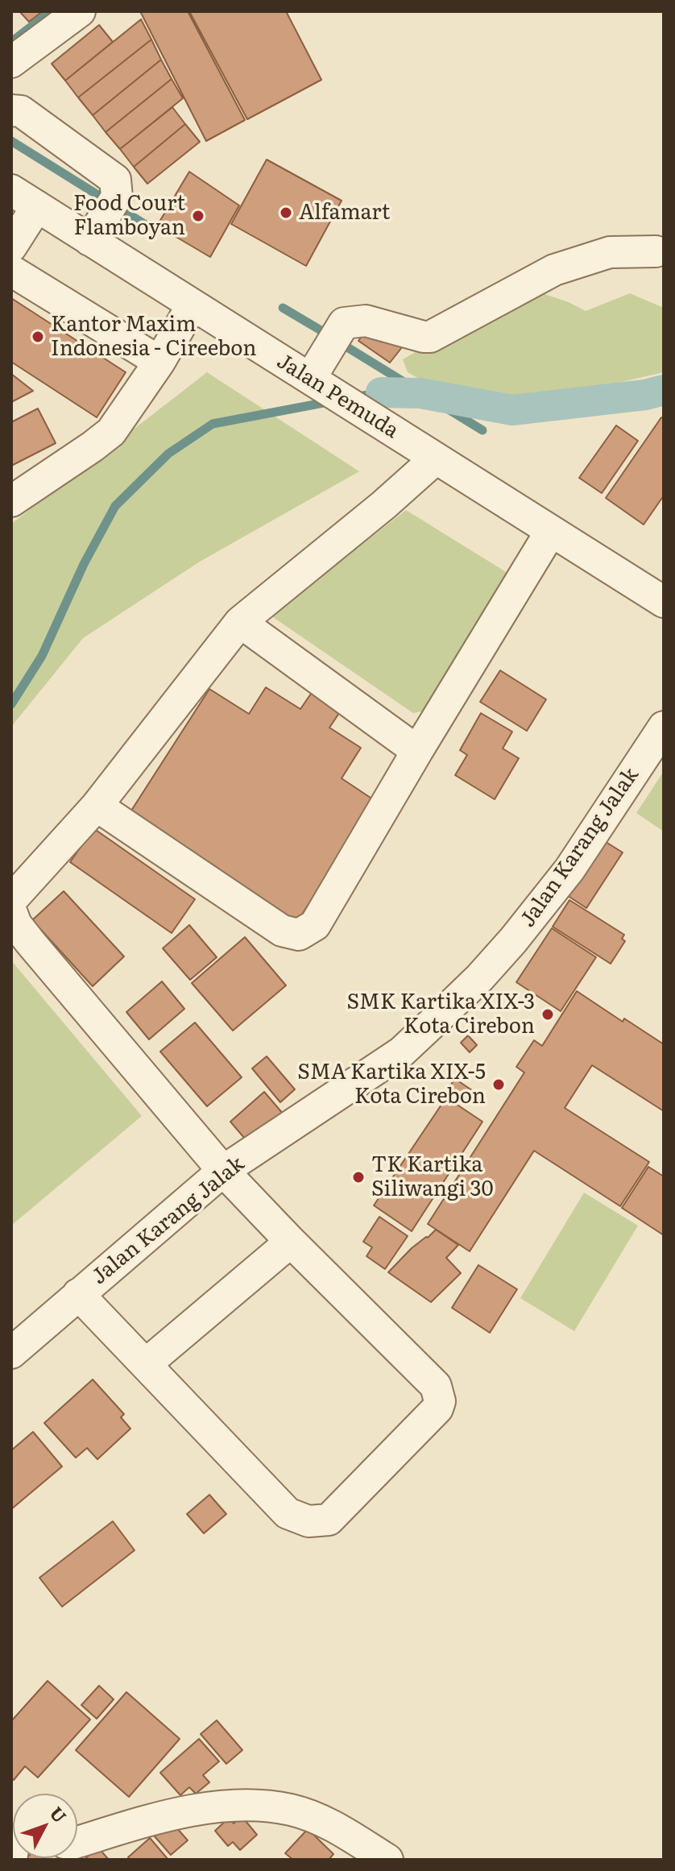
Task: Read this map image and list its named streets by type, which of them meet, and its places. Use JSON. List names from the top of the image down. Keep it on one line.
{"streets":{"street":["Jalan Pemuda","Jalan Karang Jalak"]},"places":["Alfamart","Food Court Flamboyan","Kantor Maxim Indonesia - Cireebon","SMK Kartika XIX-3 Kota Cirebon","SMA Kartika XIX-5 Kota Cirebon","TK Kartika Siliwangi 30"],"north":"top right"}
